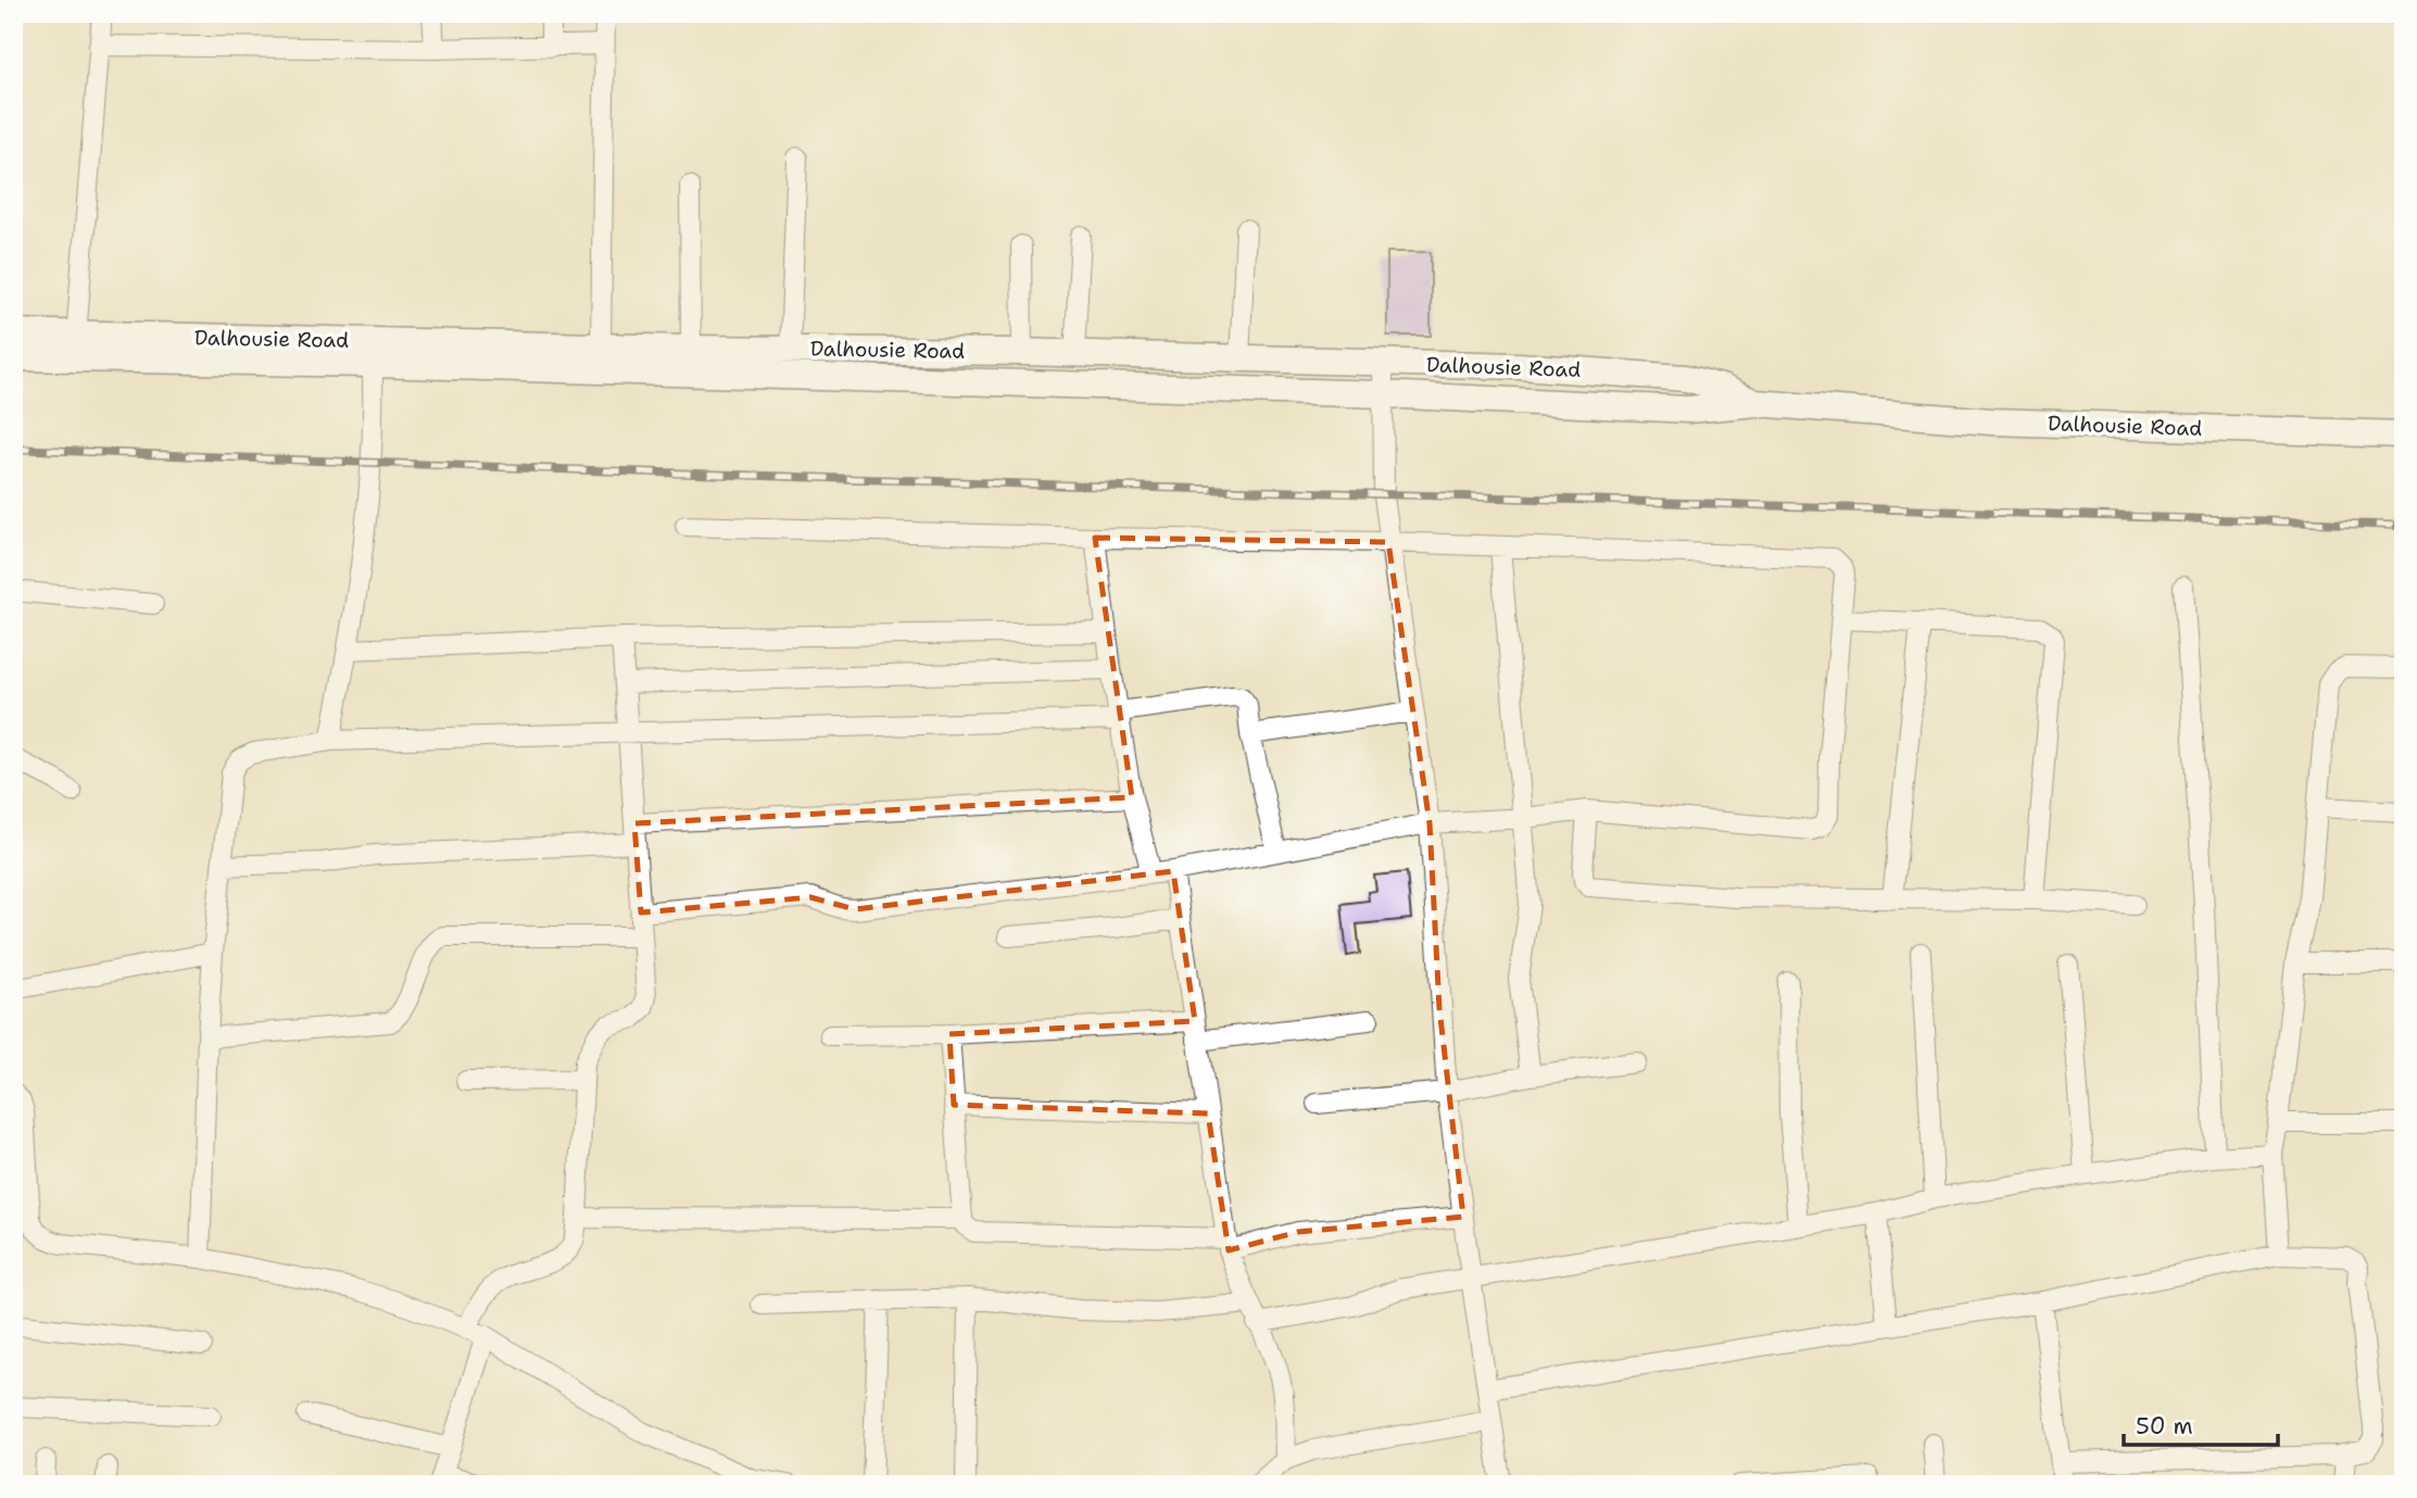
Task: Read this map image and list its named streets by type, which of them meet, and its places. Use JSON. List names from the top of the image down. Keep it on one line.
{"streets":{"street":["Dalhousie Road"]},"scale_bar":"50 m"}
